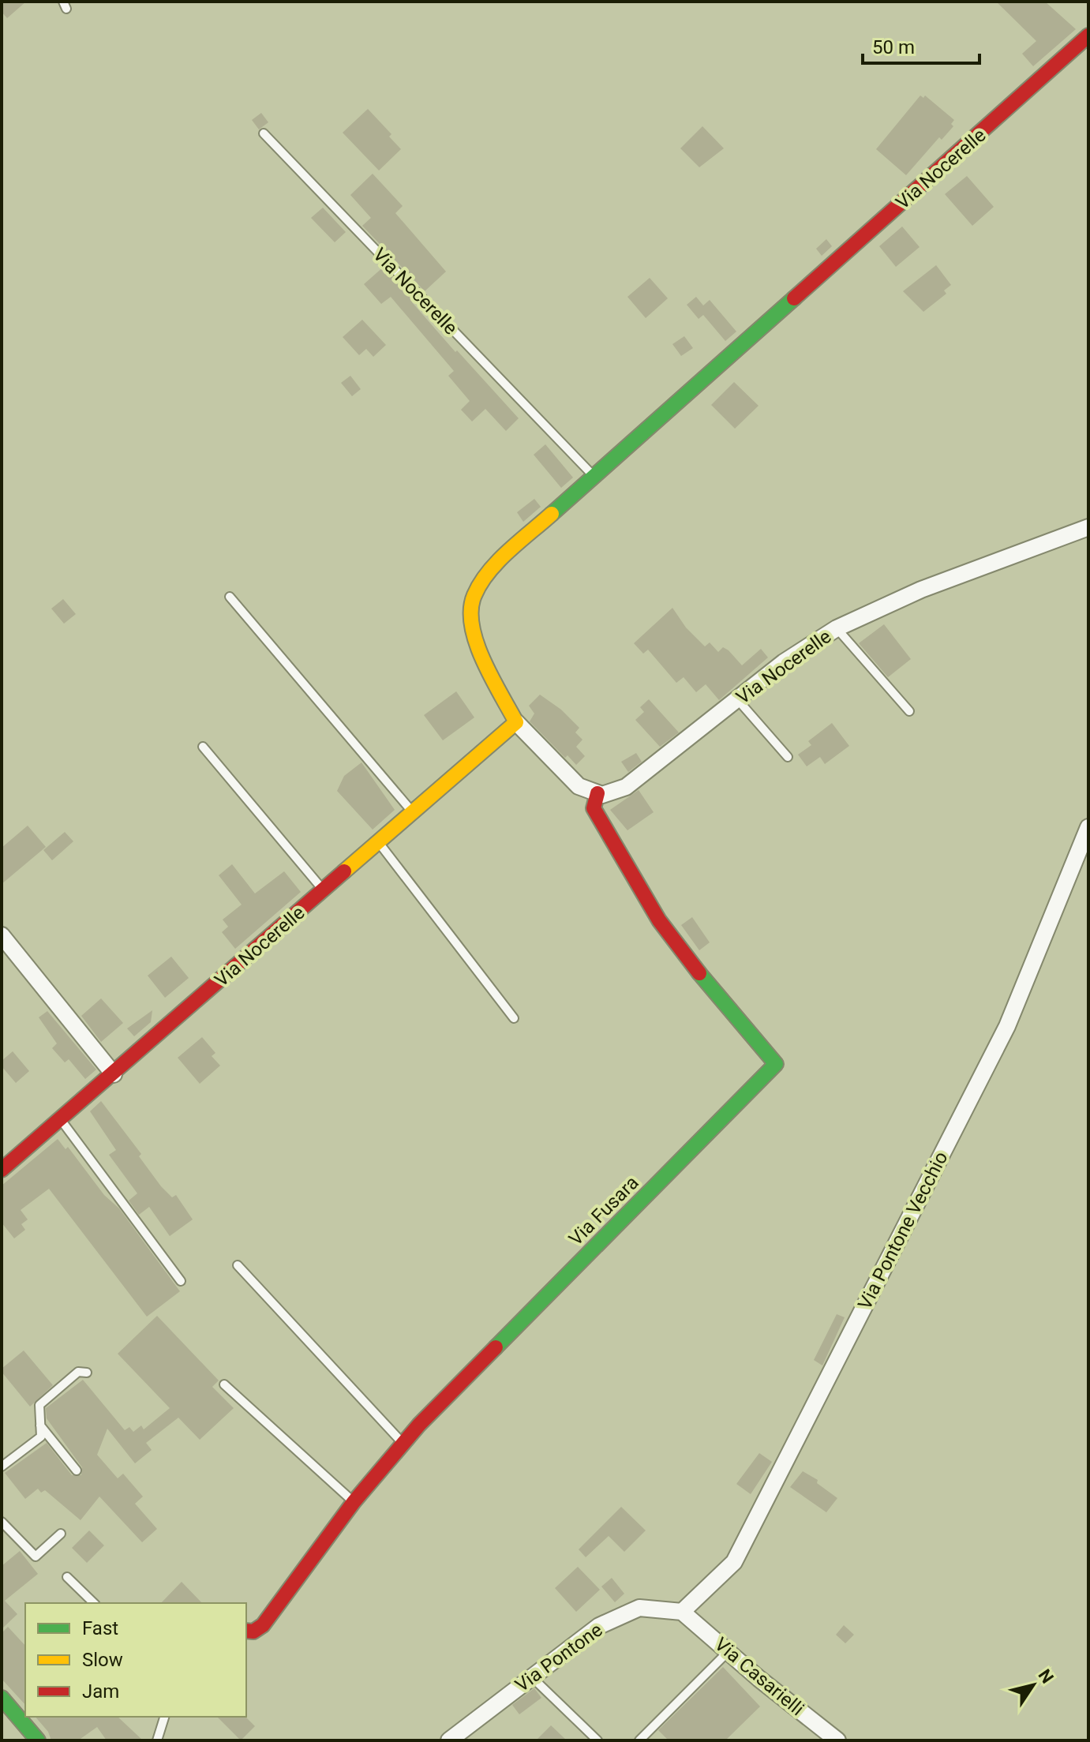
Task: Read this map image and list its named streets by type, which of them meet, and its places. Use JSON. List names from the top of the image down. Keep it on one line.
{"streets":{"street":["Via Nocerelle","Via Fusara","Via Pontone Vecchio","Via Pontone","Via Casarielli"]},"crossings":[["Via Nocerelle","Via Fusara"],["Via Pontone Vecchio","Via Pontone"],["Via Pontone Vecchio","Via Casarielli"],["Via Pontone","Via Casarielli"]],"legend":["Fast","Slow","Jam"],"scale_bar":"50 m","north":"top right"}
